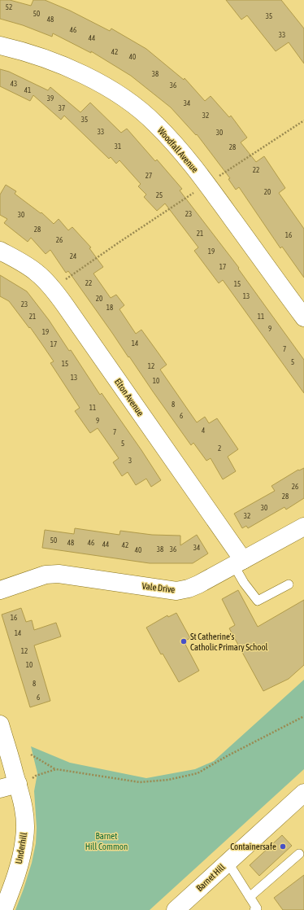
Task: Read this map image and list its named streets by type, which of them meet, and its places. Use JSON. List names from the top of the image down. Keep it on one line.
{"streets":{"street":["Woodfall Avenue","Elton Avenue","Vale Drive","Underhill","Barnet Hill"]},"crossings":[["Elton Avenue","Vale Drive"]],"parks":["Barnet Hill Common"],"places":["St Catherine's Catholic Primary School","Containersafe"],"house_numbers":["52","50","35","48","46","33","44","42","40","38","43","36","41","39","34","37","32","35","33","30","31","28","22","27","20","25","23","30","28","21","16","26","19","24","17","22","15","13","20","23","18","21","11","9","19","14","17","7","5","15","12","13","10","8","11","6","9","4","7","5","2","3","26","28","30","32","50","48","46","44","42","34","38","36","40","16","14","12","10","8","6"]}
